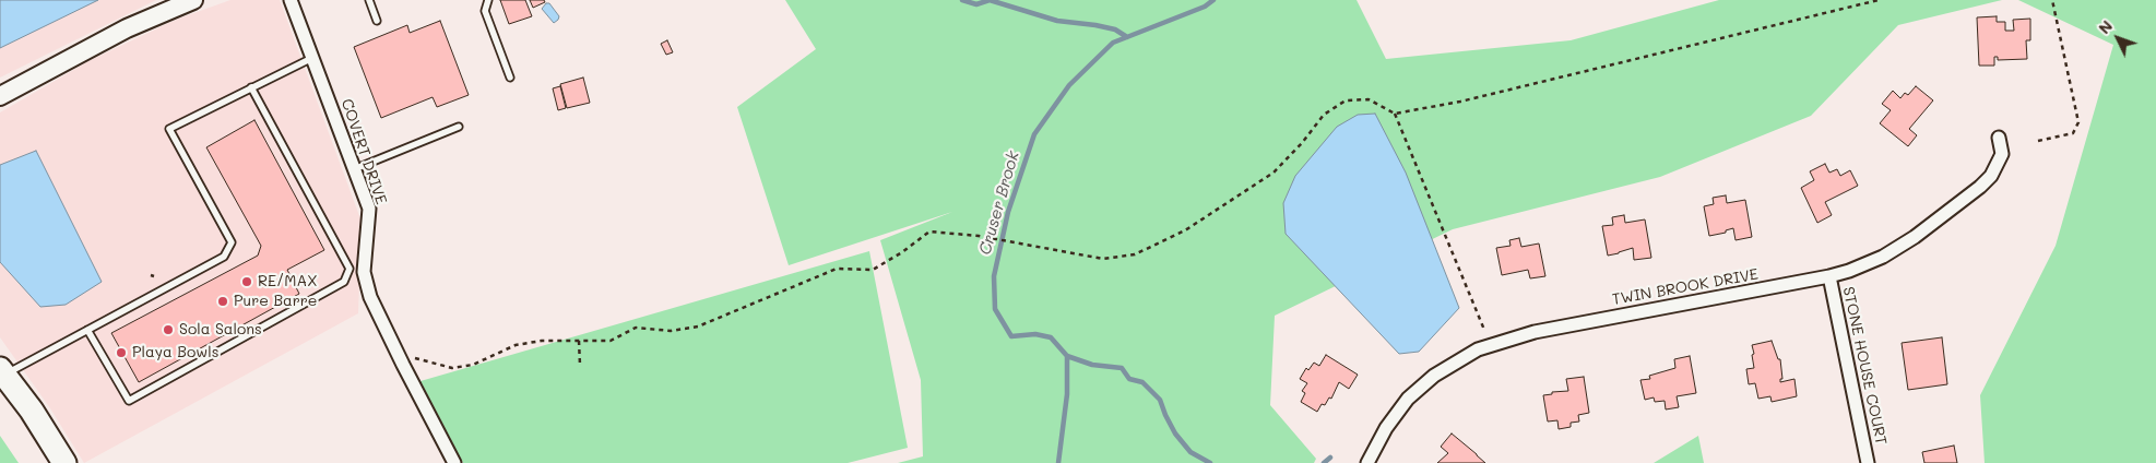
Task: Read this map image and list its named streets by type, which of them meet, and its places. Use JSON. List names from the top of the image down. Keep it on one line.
{"streets":{"street":["COVERT DRIVE","TWIN BROOK DRIVE","STONE HOUSE COURT"]},"crossings":[["TWIN BROOK DRIVE","STONE HOUSE COURT"]],"water":["Cruser Brook"],"places":["RE/MAX","Pure Barre","Sola Salons","Playa Bowls"],"north":"top left"}
